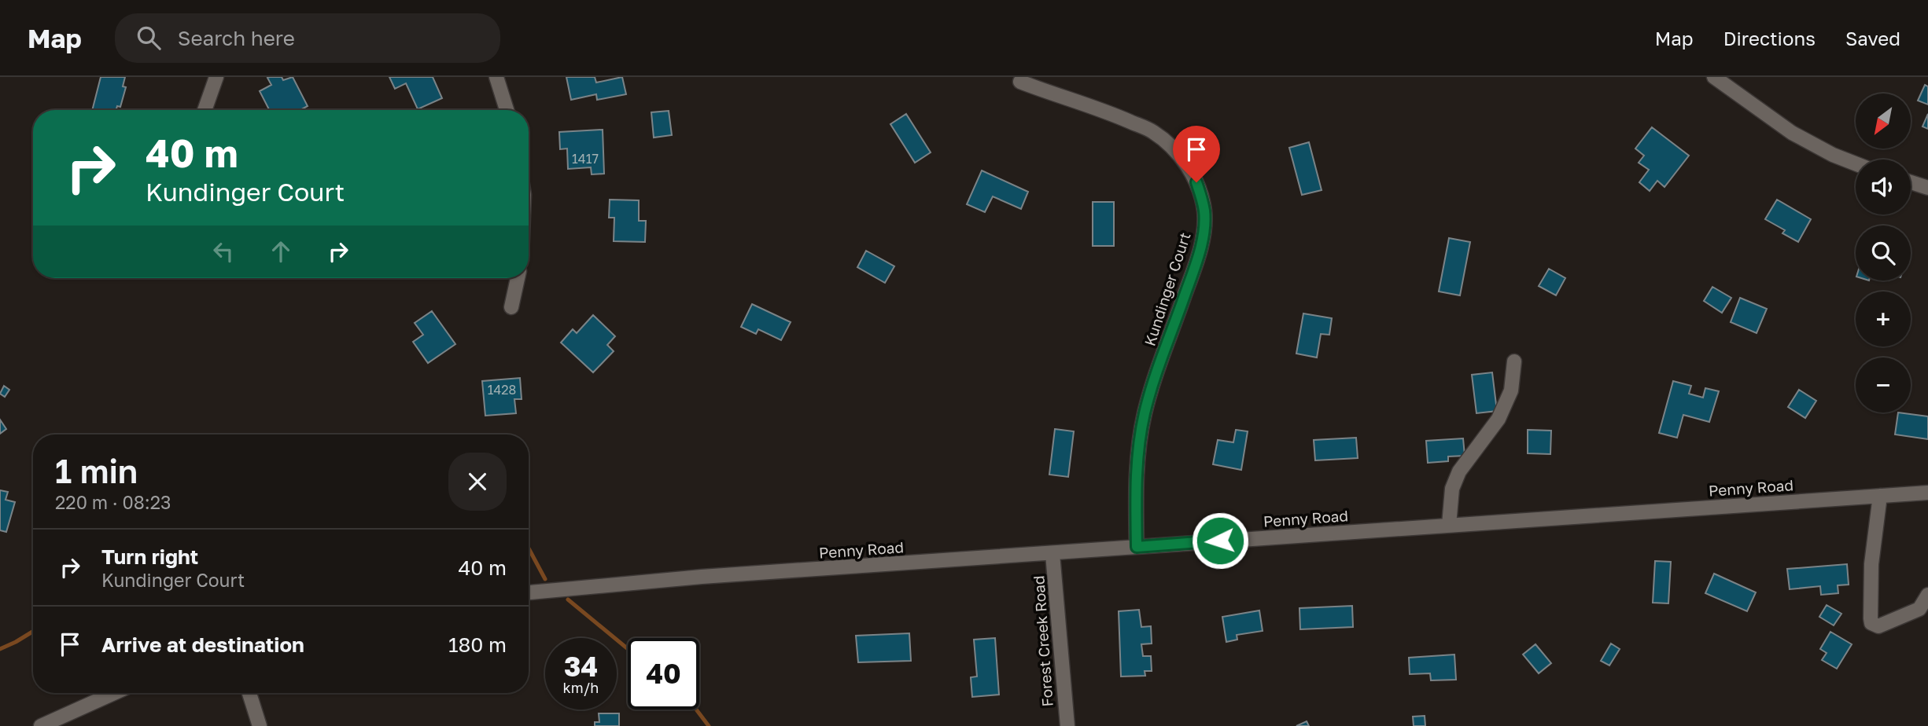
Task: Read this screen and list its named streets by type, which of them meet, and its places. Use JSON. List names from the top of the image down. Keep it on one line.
{"streets":{"street":["Kundinger Court","Penny Road","Forest Creek Road"]},"crossings":[["Kundinger Court","Penny Road"],["Penny Road","Forest Creek Road"]],"house_numbers":["1417","1428"],"north":"bottom left","page":{"header":"Map","search":"Search here","nav":["Map","Directions","Saved"],"map_buttons":["+","−"],"turn":["40 m","Kundinger Court"],"heading":["1 min","220 m · 08:23"],"list":[{"name":"Turn right","note":"Kundinger Court","value":"40 m"},{"name":"Arrive at destination","value":"180 m"}],"speed":"34 km/h","limit":"40"}}
